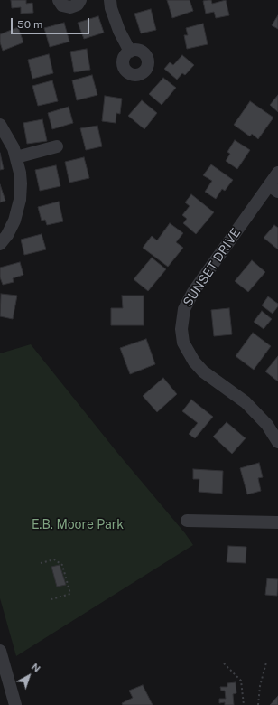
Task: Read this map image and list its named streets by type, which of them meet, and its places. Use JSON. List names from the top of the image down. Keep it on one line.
{"streets":{"street":["SUNSET DRIVE"]},"parks":["E.B. Moore Park"],"scale_bar":"50 m","north":"top right"}
